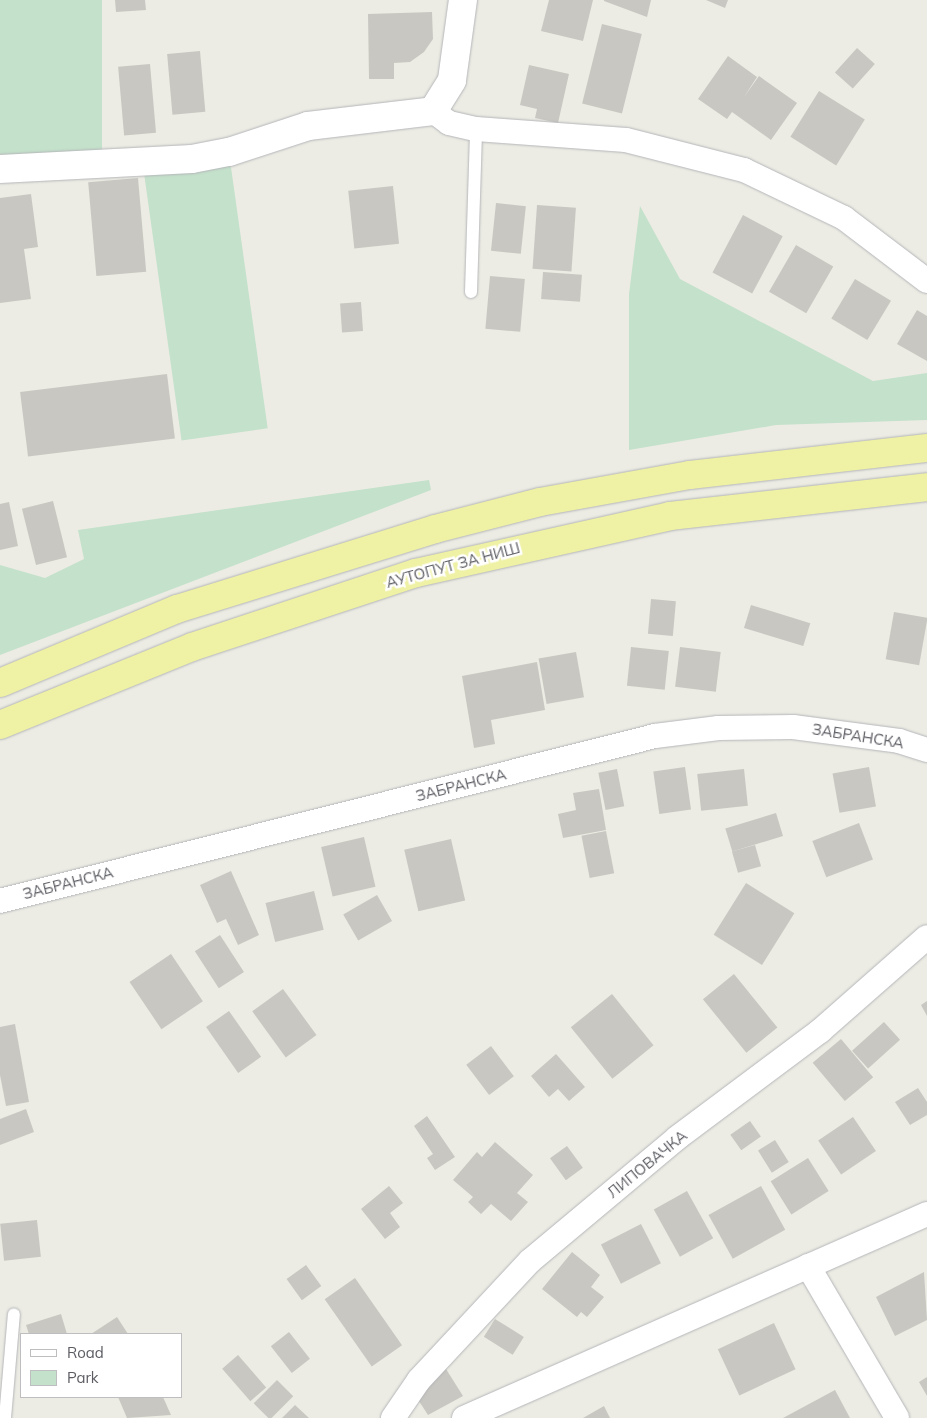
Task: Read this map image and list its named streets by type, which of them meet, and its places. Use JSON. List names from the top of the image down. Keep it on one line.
{"streets":{"highway":["АУТОПУТ ЗА НИШ"],"street":["ЗАБРАНСКА","ЛИПОВАЧКА"]},"legend":["Road","Park"]}
